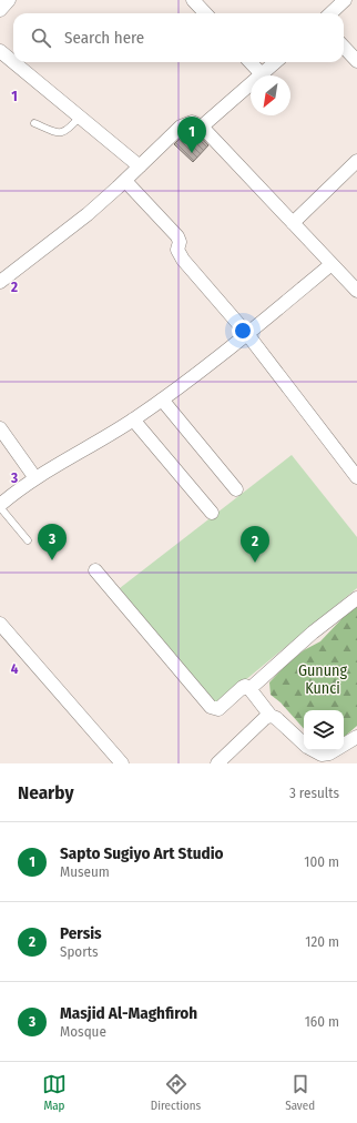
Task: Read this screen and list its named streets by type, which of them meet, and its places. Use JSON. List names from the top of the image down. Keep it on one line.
{"parks":["Gunung Kunci"],"north":"bottom left","page":{"search":"Search here","pins":["1","3","2"],"heading":["Nearby","3 results"],"list":[{"mark":"1","name":"Sapto Sugiyo Art Studio","note":"Museum","value":"100 m"},{"mark":"2","name":"Persis","note":"Sports","value":"120 m"},{"mark":"3","name":"Masjid Al-Maghfiroh","note":"Mosque","value":"160 m"}],"nav":["Map","Directions","Saved"]},"grid":{"rows":["1","2","3","4"]}}
